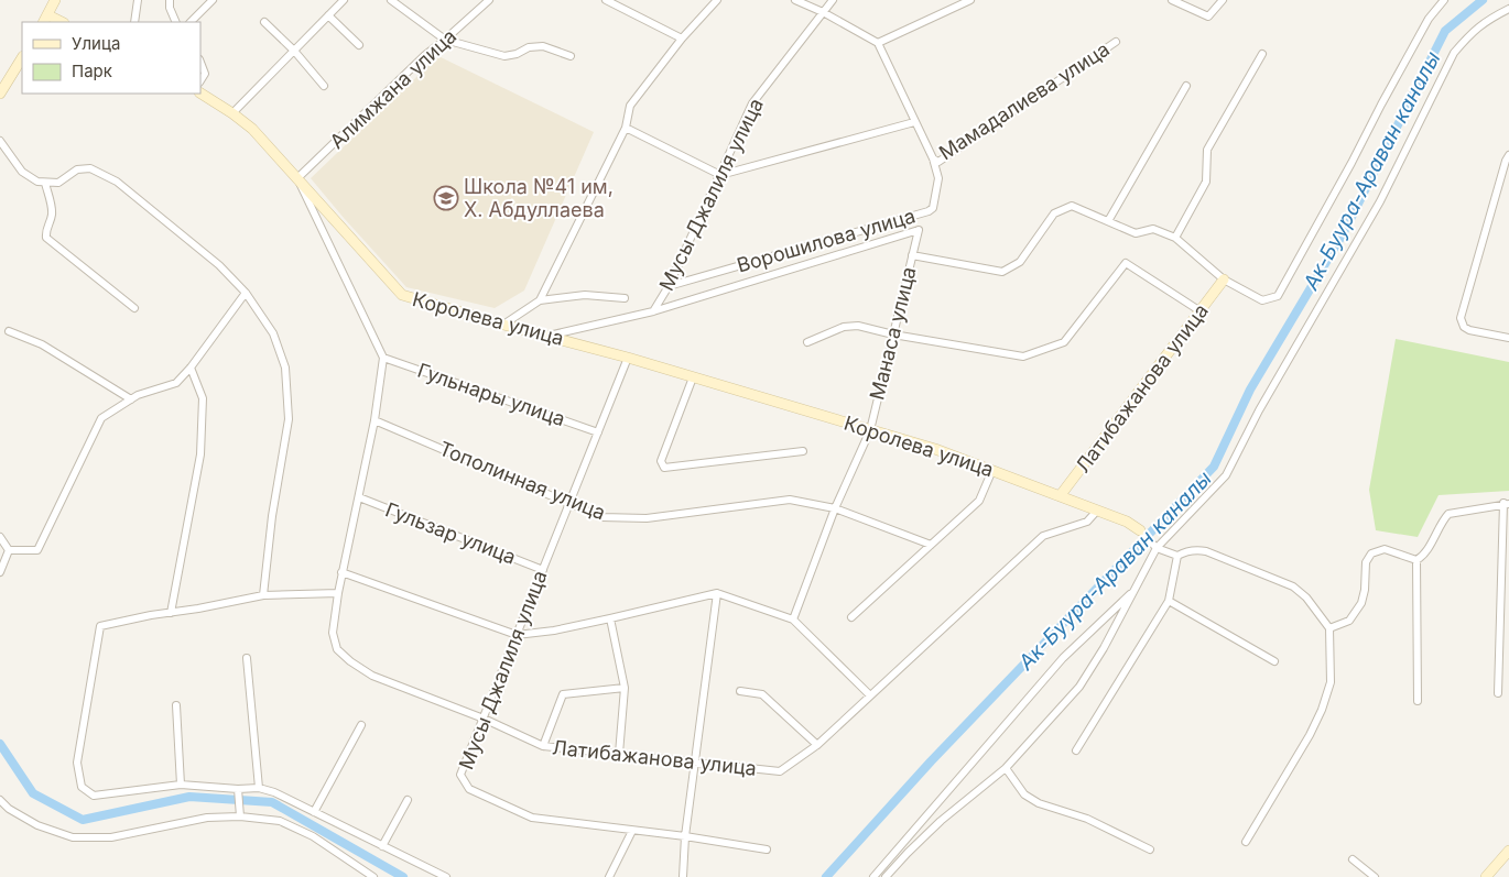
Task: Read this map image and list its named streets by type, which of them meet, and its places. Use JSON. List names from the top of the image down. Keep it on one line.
{"streets":{"street":["Алимжана улица","Мамадалиева улица","Мусы Джалиля улица","Ворошилова улица","Королева улица","Манаса улица","Латибажанова улица","Гульнары улица","Тополинная улица","Гульзар улица"]},"crossings":[["Алимжана улица","Королева улица"],["Мамадалиева улица","Ворошилова улица"],["Мусы Джалиля улица","Ворошилова улица"],["Мусы Джалиля улица","Королева улица"],["Мусы Джалиля улица","Латибажанова улица"],["Мусы Джалиля улица","Гульнары улица"],["Мусы Джалиля улица","Тополинная улица"],["Мусы Джалиля улица","Гульзар улица"],["Ворошилова улица","Королева улица"],["Ворошилова улица","Манаса улица"],["Ворошилова улица","Латибажанова улица"],["Королева улица","Манаса улица"],["Королева улица","Латибажанова улица"],["Манаса улица","Тополинная улица"],["Латибажанова улица","Гульнары улица"],["Латибажанова улица","Тополинная улица"],["Латибажанова улица","Гульзар улица"]],"water":["Ак-Буура-Араван каналы"],"places":{"school or university":["Школа №41 им, Х. Абдуллаева"]},"legend":["Улица","Парк"]}
